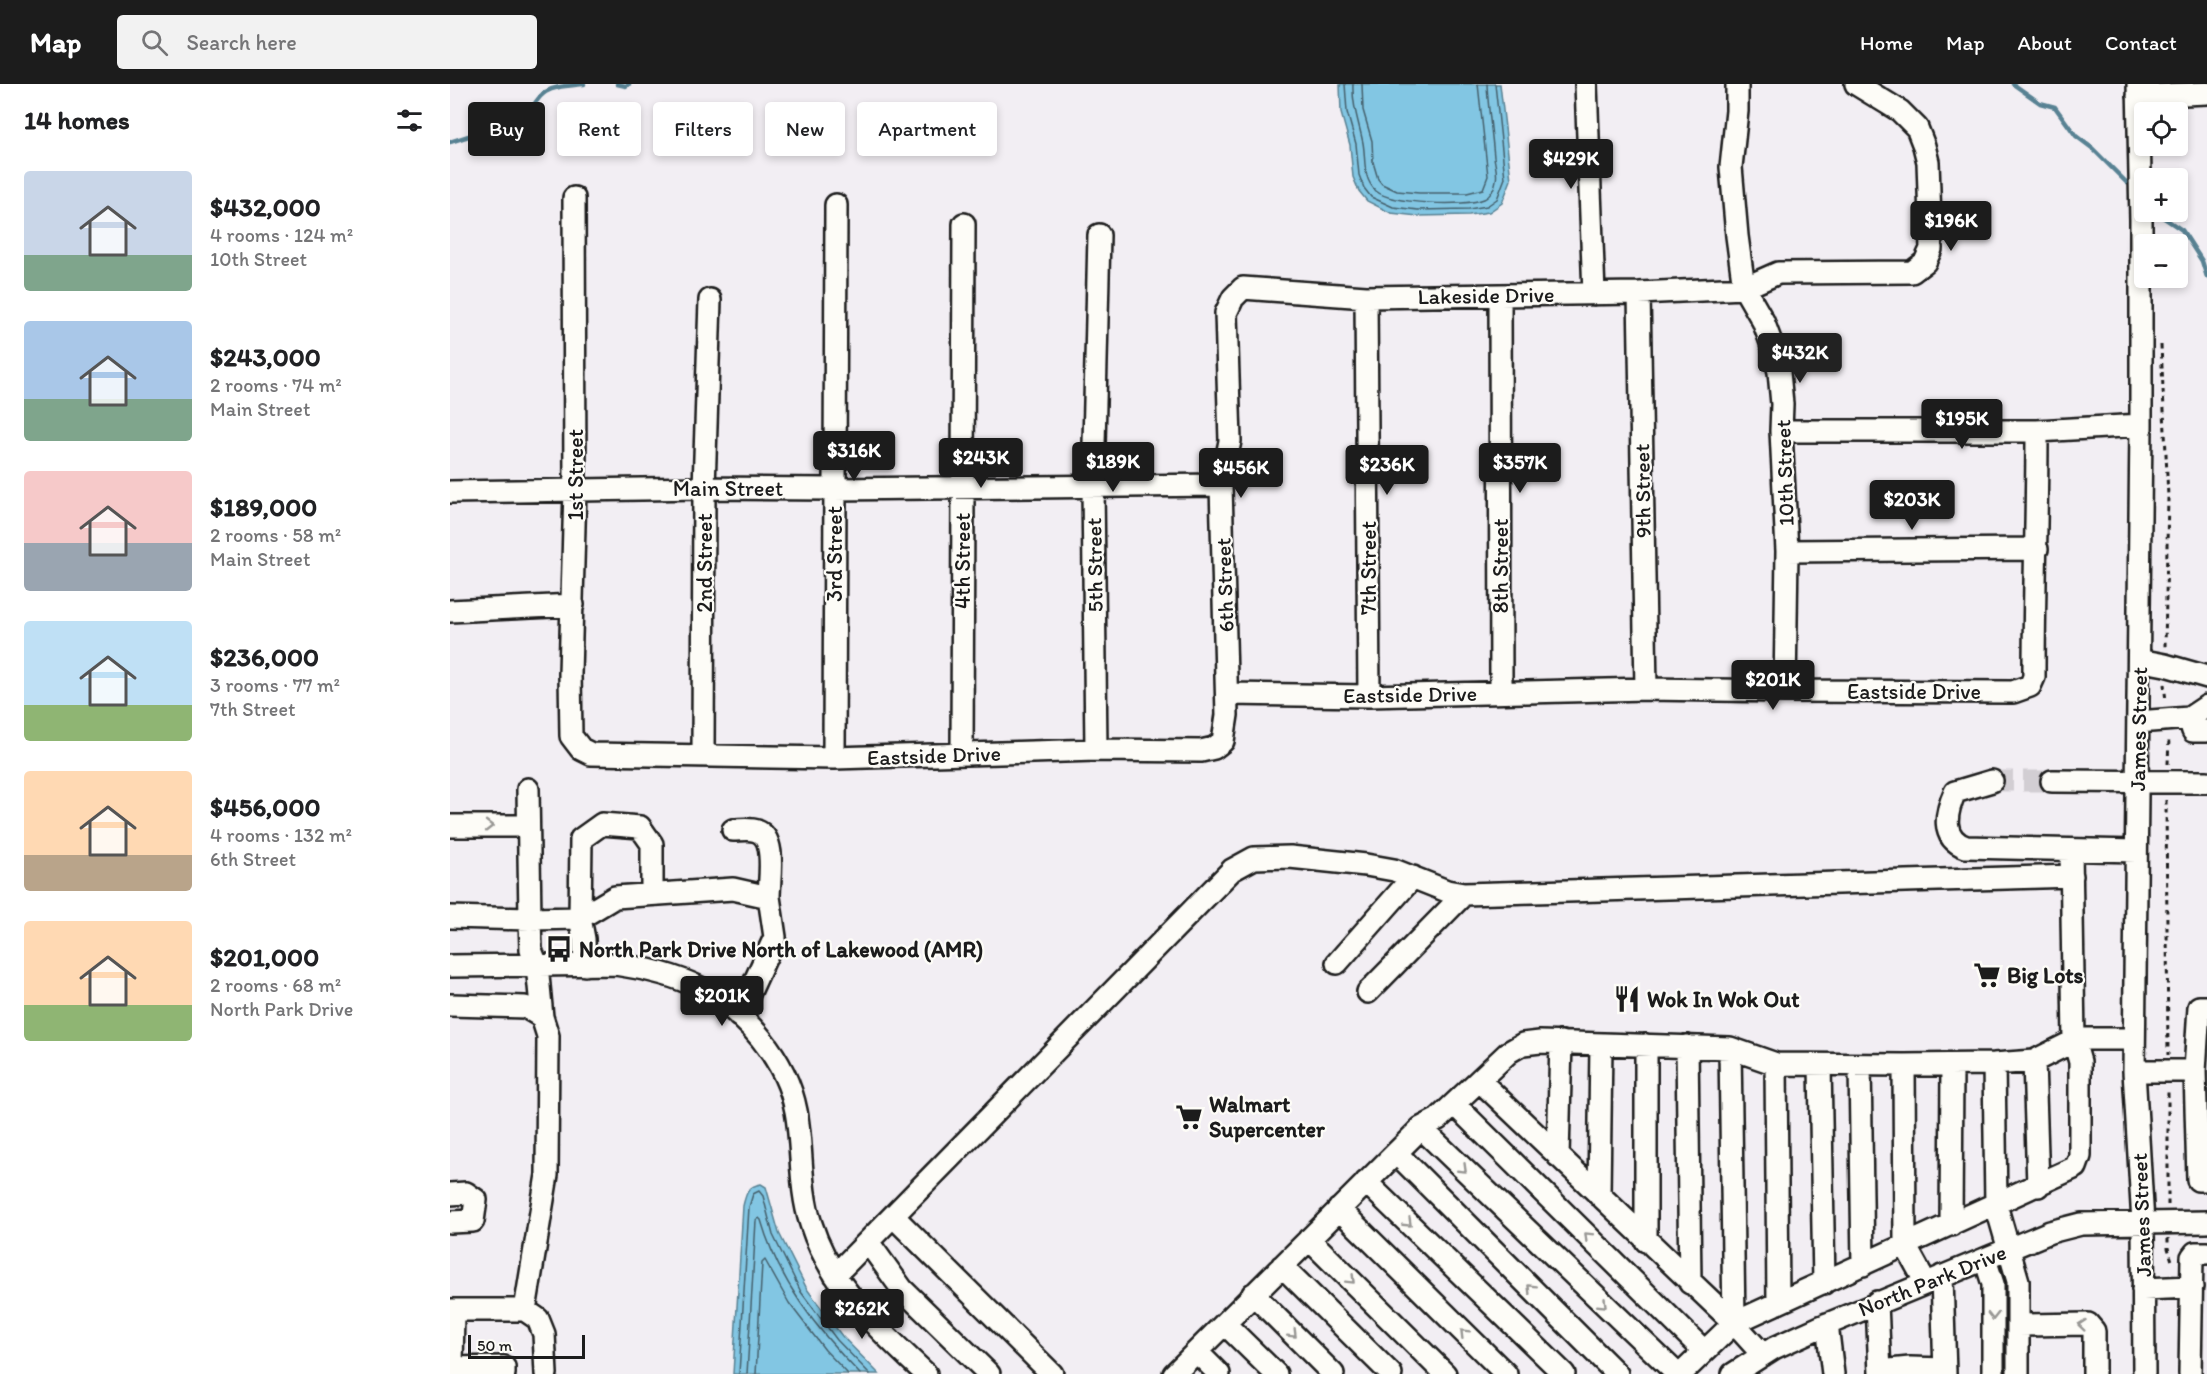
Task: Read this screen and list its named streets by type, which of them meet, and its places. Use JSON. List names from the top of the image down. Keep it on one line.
{"streets":{"street":["Lakeside Drive","10th Street","1st Street","Main Street","9th Street","3rd Street","4th Street","2nd Street","5th Street","8th Street","7th Street","6th Street","Eastside Drive","James Street","North Park Drive"]},"crossings":[["Lakeside Drive","10th Street"],["Lakeside Drive","9th Street"],["Lakeside Drive","8th Street"],["Lakeside Drive","7th Street"],["Lakeside Drive","6th Street"],["10th Street","Eastside Drive"],["1st Street","Main Street"],["1st Street","Eastside Drive"],["Main Street","3rd Street"],["Main Street","4th Street"],["Main Street","2nd Street"],["Main Street","5th Street"],["Main Street","6th Street"],["9th Street","Eastside Drive"],["3rd Street","Eastside Drive"],["4th Street","Eastside Drive"],["2nd Street","Eastside Drive"],["5th Street","Eastside Drive"],["8th Street","Eastside Drive"],["7th Street","Eastside Drive"],["6th Street","Eastside Drive"],["James Street","North Park Drive"]],"places":{"bus stop":["North Park Drive North of Lakewood (AMR)"],"supermarket":["Big Lots","Walmart Supercenter"],"restaurant":["Wok In Wok Out"]},"scale_bar":"50 m","page":{"header":"Map","search":"Search here","nav":["Home","Map","About","Contact"],"heading":"14 homes","map_buttons":["+","−"],"chip":["Buy","Rent","Filters","New","Apartment"],"price":["$429K","$196K","$432K","$195K","$316K","$243K","$189K","$357K","$236K","$456K","$203K","$201K","$201K","$262K"],"list":[{"name":"$432,000","note":"4 rooms · 124 m² · 10th Street"},{"name":"$243,000","note":"2 rooms · 74 m² · Main Street"},{"name":"$189,000","note":"2 rooms · 58 m² · Main Street"},{"name":"$236,000","note":"3 rooms · 77 m² · 7th Street"},{"name":"$456,000","note":"4 rooms · 132 m² · 6th Street"},{"name":"$201,000","note":"2 rooms · 68 m² · North Park Drive"}],"scale":"50 m"}}
